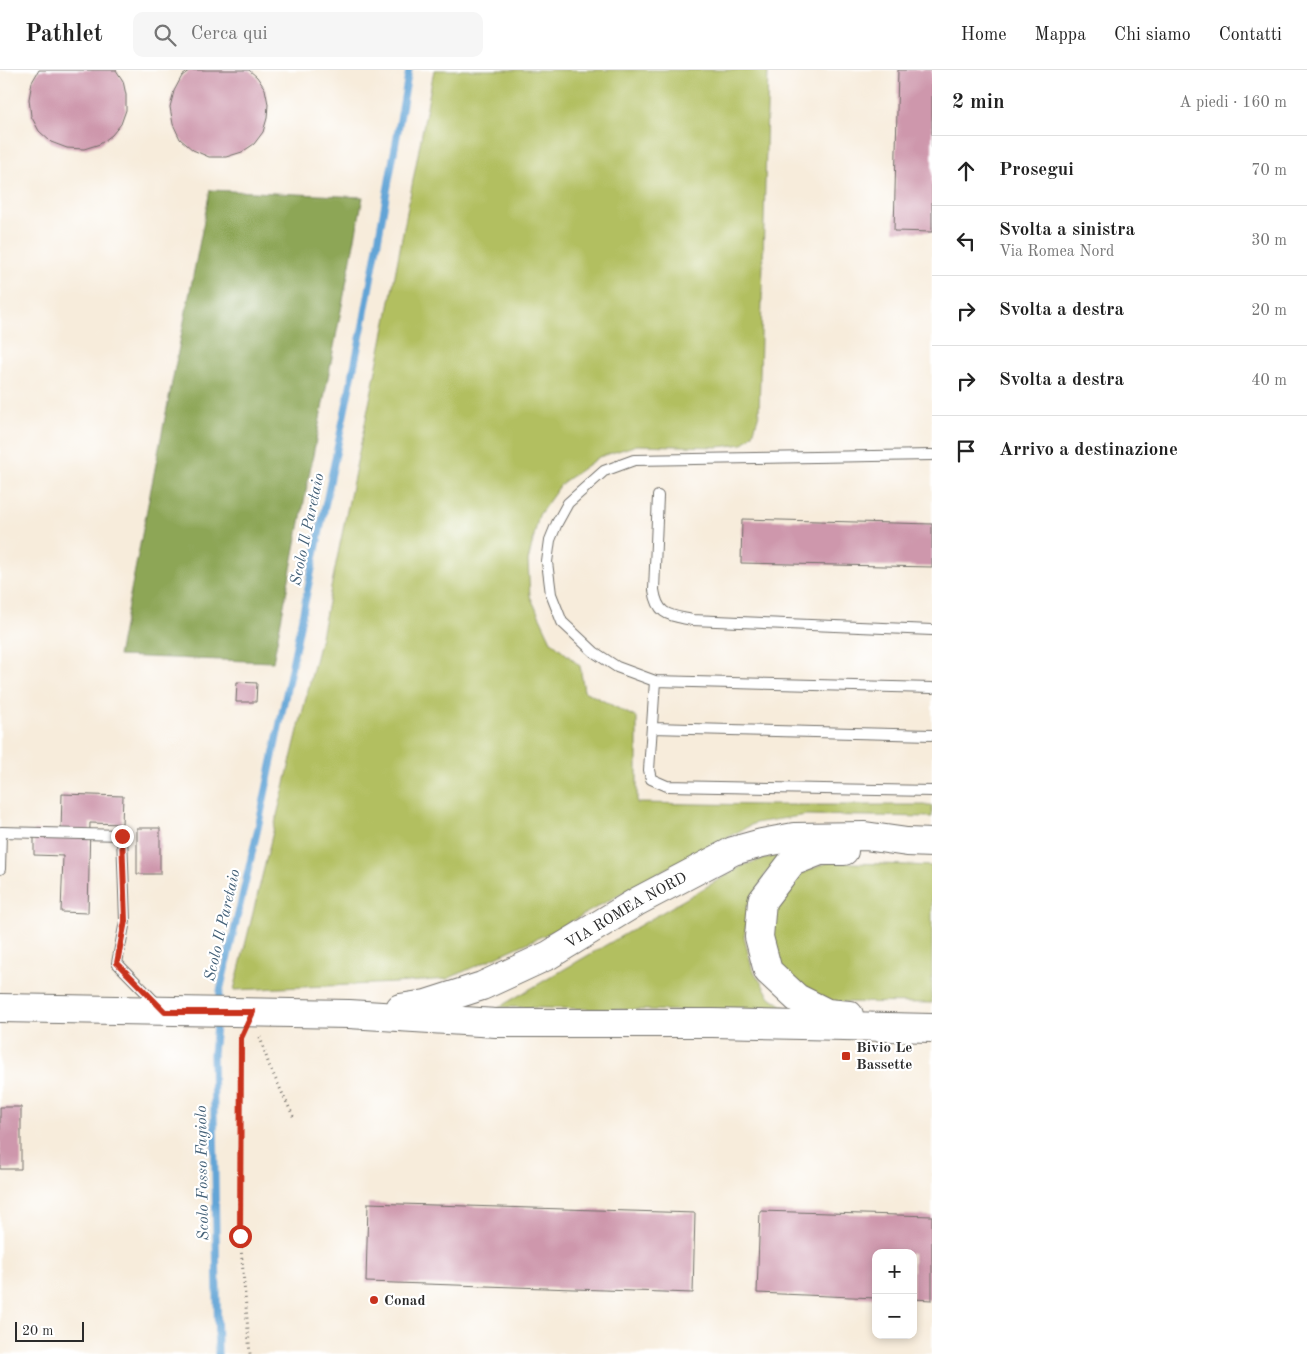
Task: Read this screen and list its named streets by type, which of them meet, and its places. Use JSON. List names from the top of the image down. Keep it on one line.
{"streets":{"main road":["VIA ROMEA NORD"]},"water":["Scolo Il Paretaio","Scolo Fosso Fagiolo"],"places":{"transit":["Bivio Le Bassette"],"other":["Conad"]},"scale_bar":"20 m","page":{"header":"Pathlet","search":"Cerca qui","nav":["Home","Mappa","Chi siamo","Contatti"],"heading":["2 min","A piedi · 160 m"],"list":[["Prosegui","70 m"],["Svolta a sinistra","Via Romea Nord","30 m"],["Svolta a destra","20 m"],["Svolta a destra","40 m"],"Arrivo a destinazione"],"map_buttons":["+","−"],"scale":"20 m"}}
